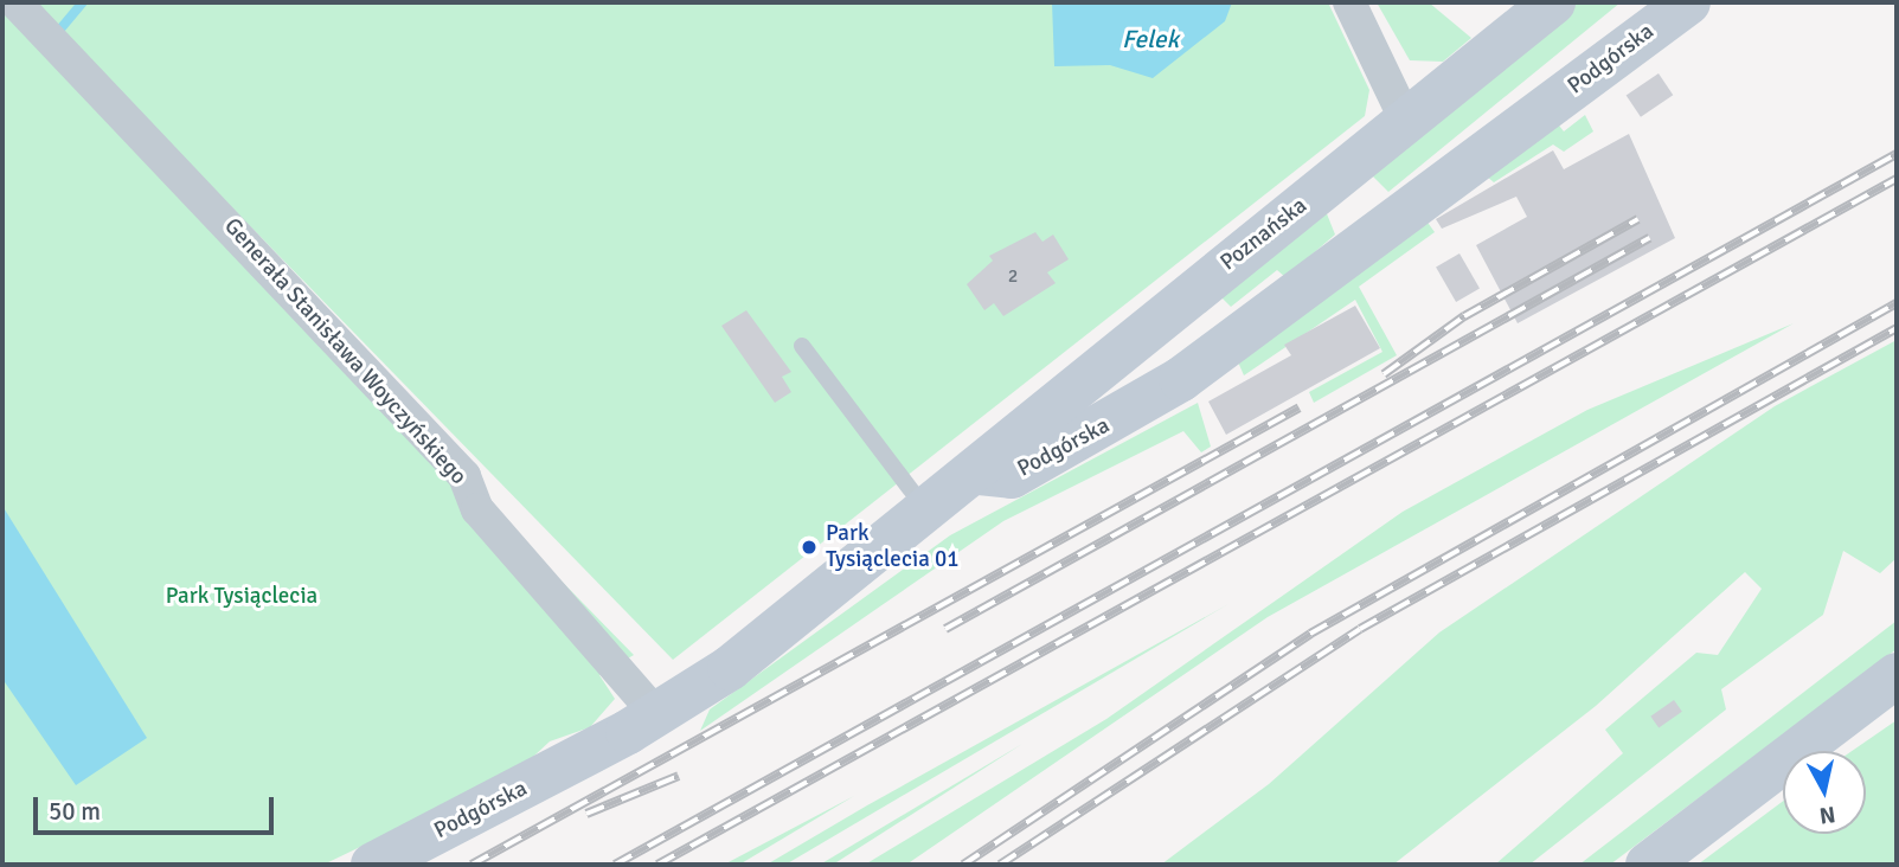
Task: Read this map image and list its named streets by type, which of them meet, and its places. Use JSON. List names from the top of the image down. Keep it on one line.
{"streets":{"street":["Podgórska","Poznańska","Generała Stanisława Woyczyńskiego"]},"crossings":[["Podgórska","Poznańska"],["Podgórska","Generała Stanisława Woyczyńskiego"]],"water":["Felek"],"parks":["Park Tysiąclecia"],"places":["Park Tysiąclecia 01"],"house_numbers":["2"],"scale_bar":"50 m","north":"bottom"}
